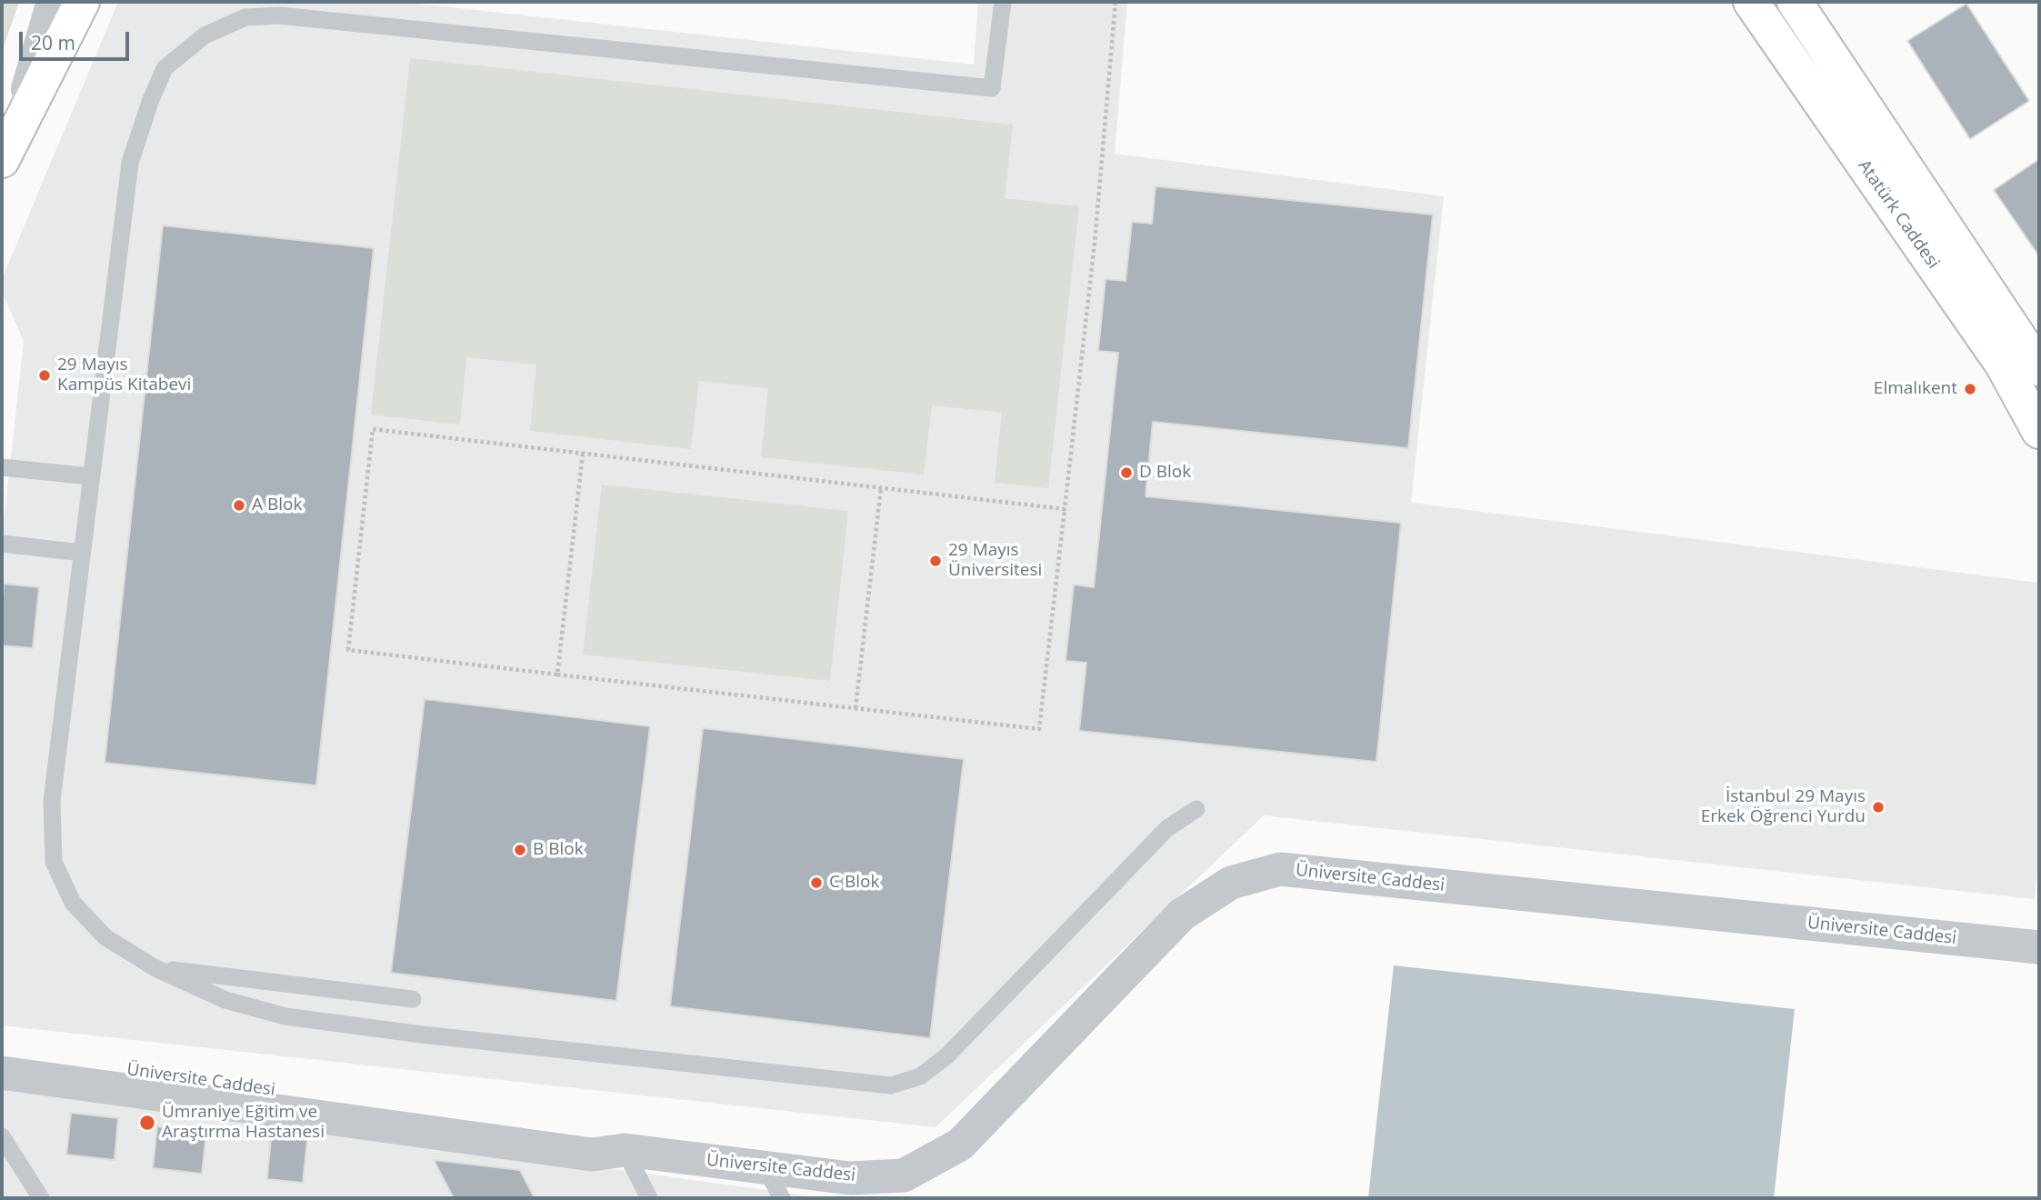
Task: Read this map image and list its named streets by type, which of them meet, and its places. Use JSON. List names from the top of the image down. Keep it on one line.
{"streets":{"main road":["Atatürk Caddesi"],"street":["Üniversite Caddesi"]},"places":["29 Mayıs Kampüs Kitabevi","Elmalıkent","D Blok","A Blok","29 Mayıs Üniversitesi","İstanbul 29 Mayıs Erkek Öğrenci Yurdu","B Blok","C Blok","Ümraniye Eğitim ve Araştırma Hastanesi"],"scale_bar":"20 m"}
